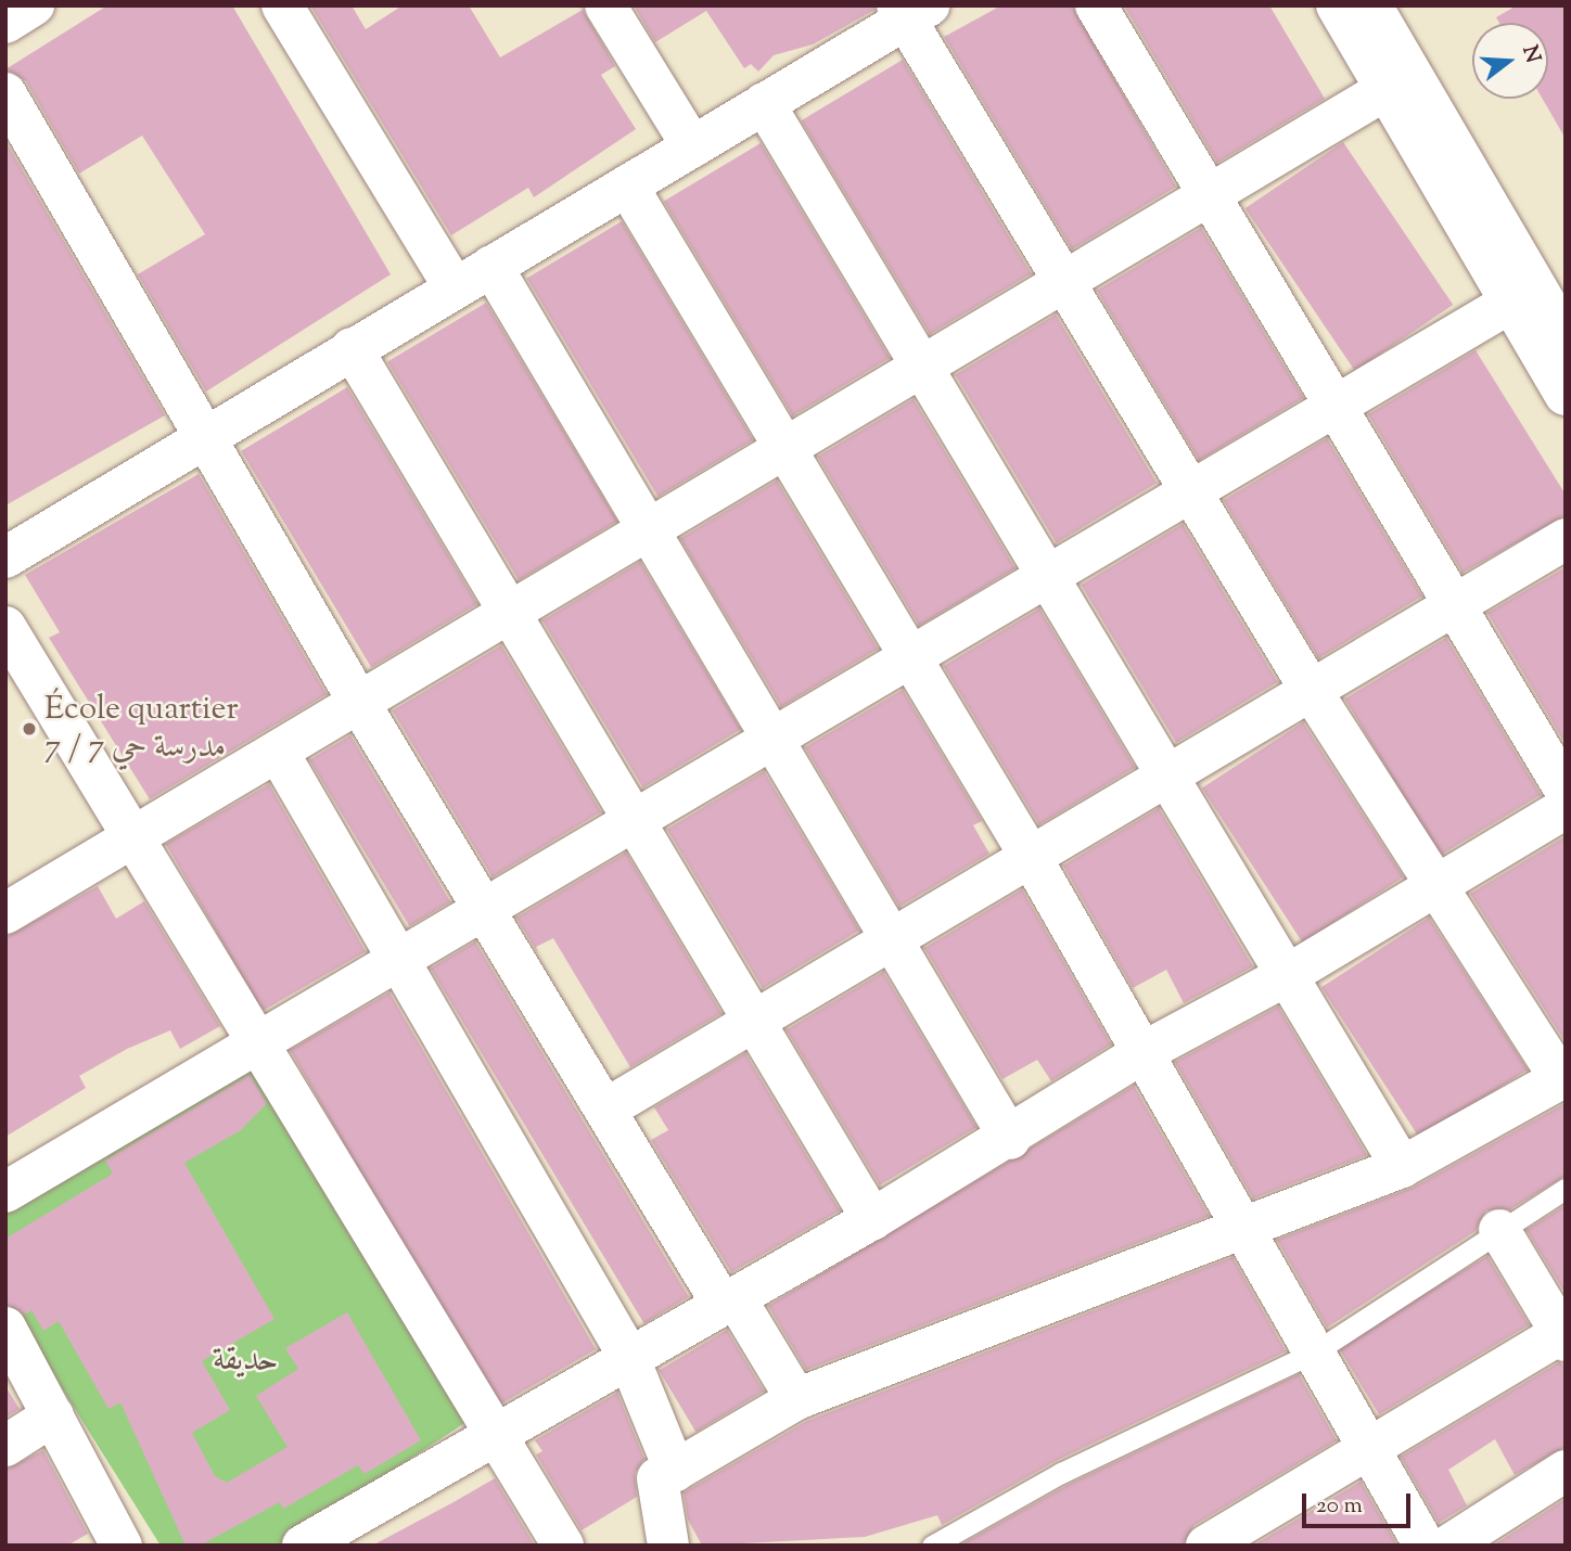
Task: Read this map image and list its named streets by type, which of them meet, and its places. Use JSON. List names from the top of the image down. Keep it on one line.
{"parks":["حديقة"],"places":["École quartier 7 / مدرسة حي 7"],"scale_bar":"20 m","north":"right"}
